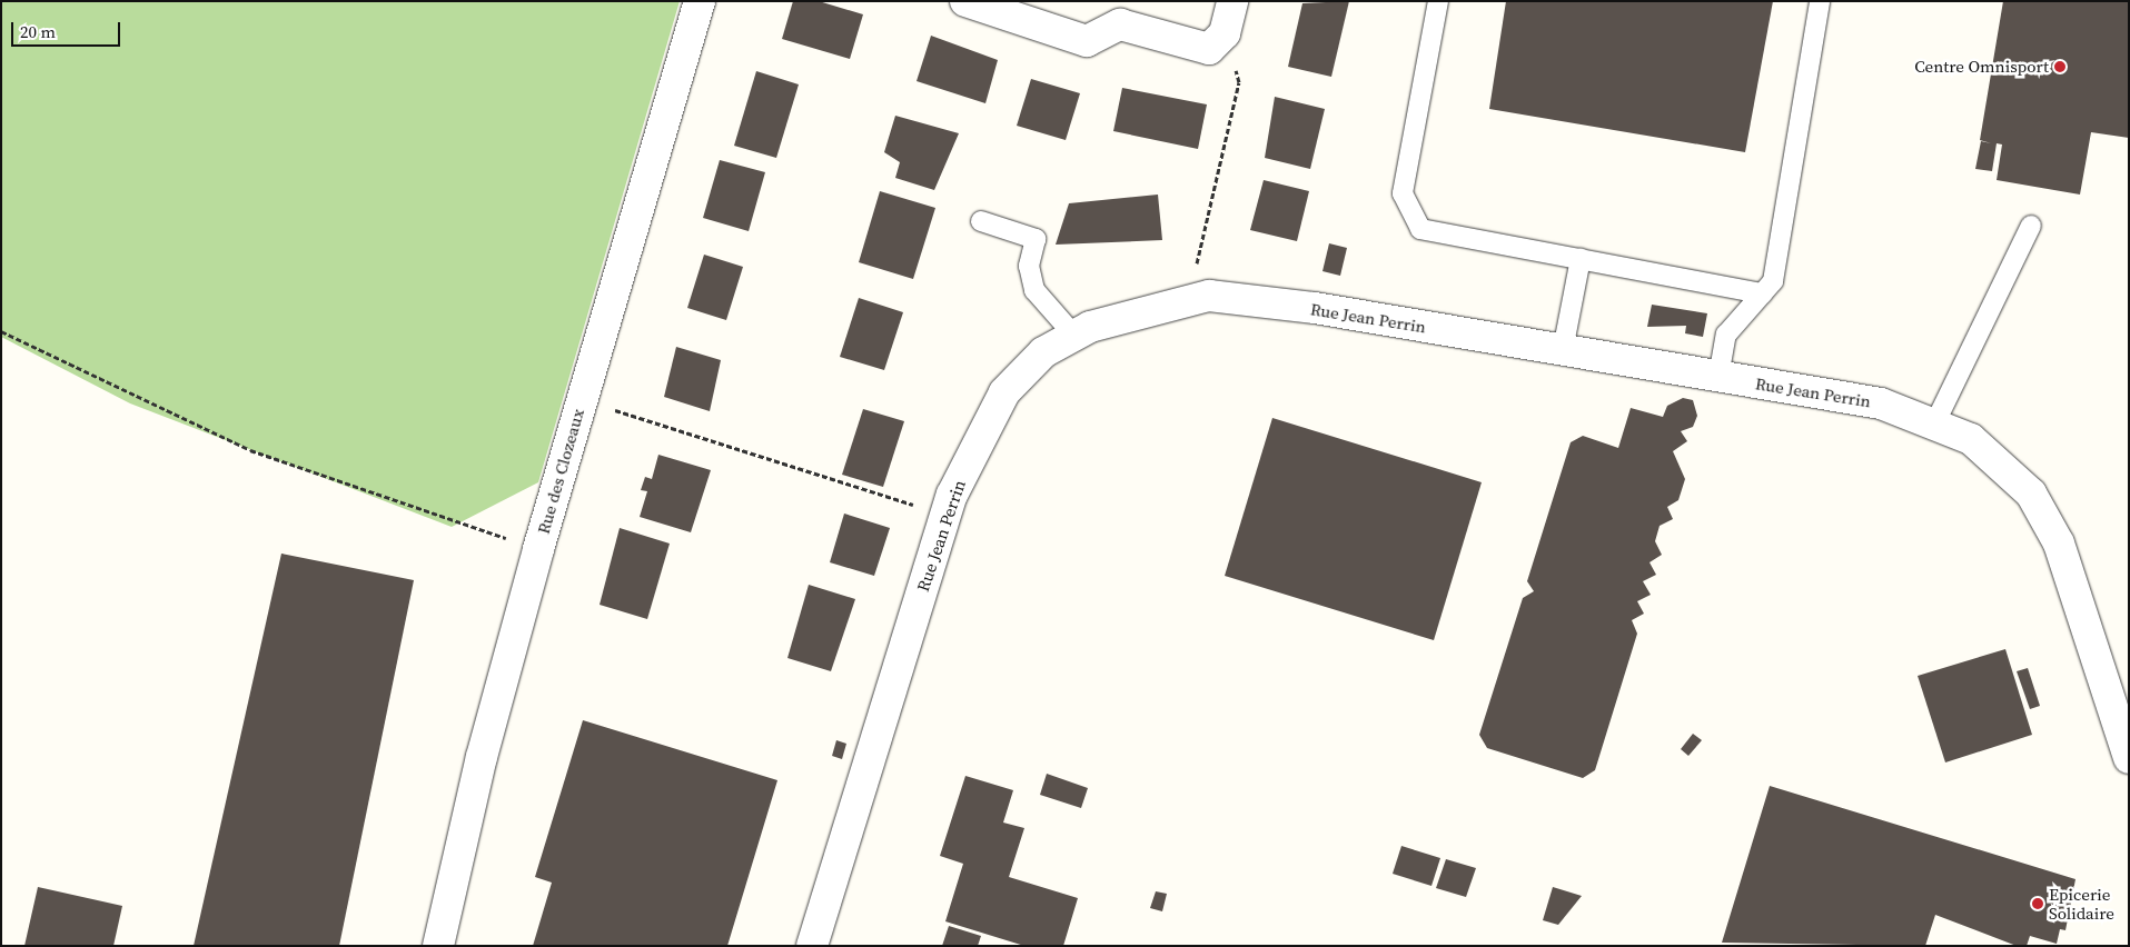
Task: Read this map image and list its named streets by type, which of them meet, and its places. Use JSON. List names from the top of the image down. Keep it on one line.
{"streets":{"street":["Rue Jean Perrin","Rue des Clozeaux"]},"places":["Centre Omnisport","Epicerie Solidaire"],"scale_bar":"20 m"}
